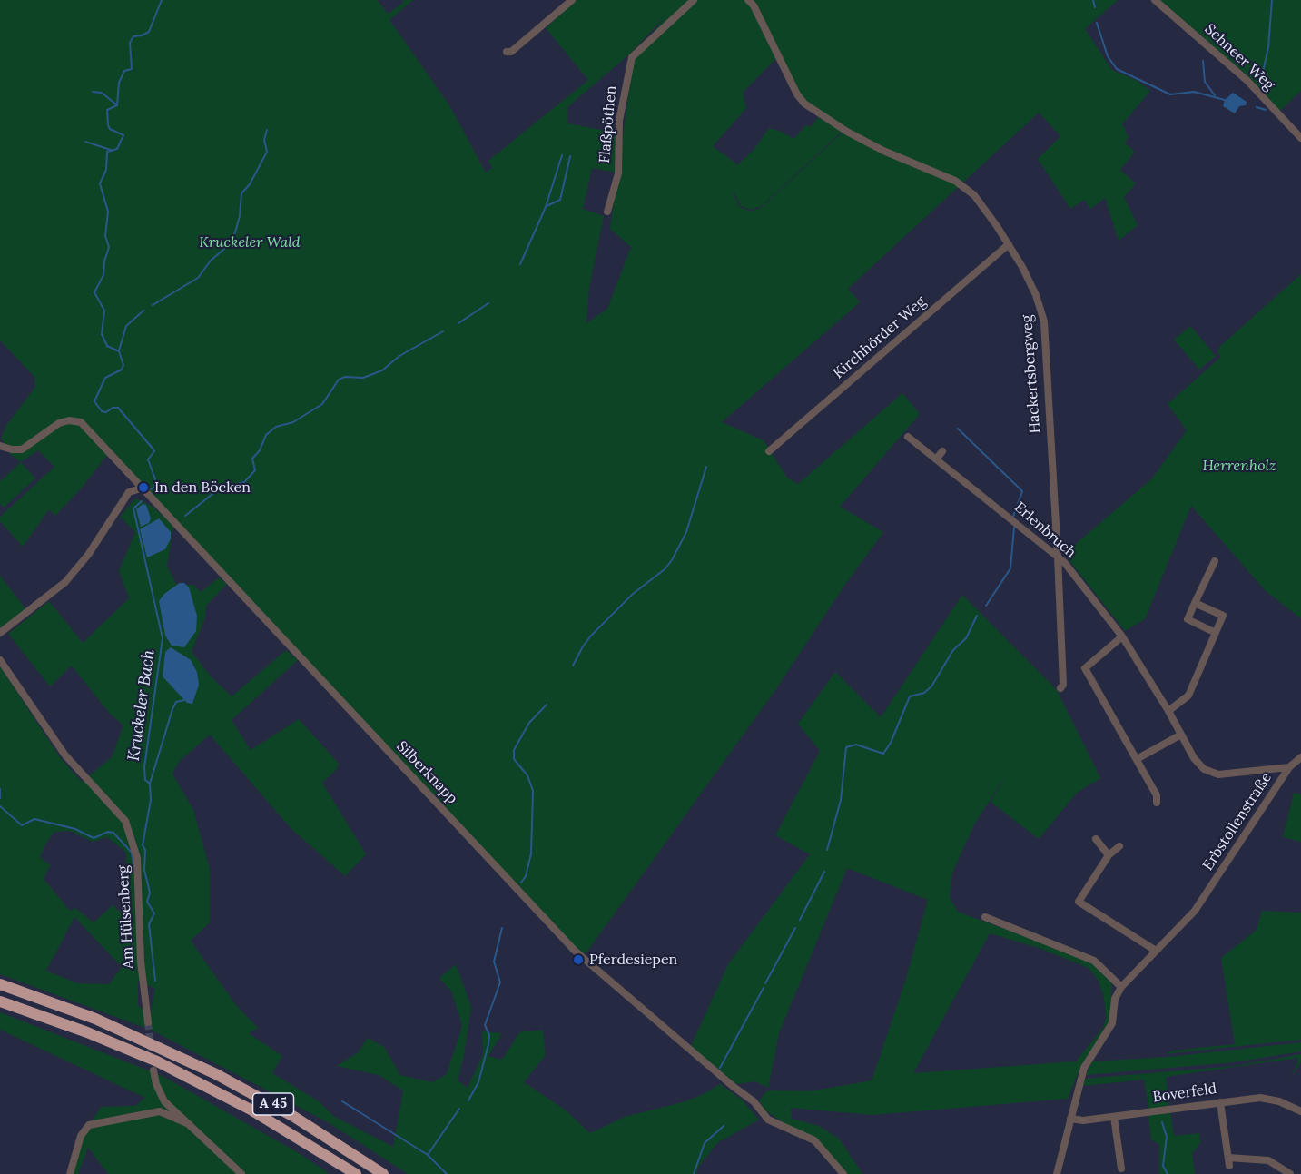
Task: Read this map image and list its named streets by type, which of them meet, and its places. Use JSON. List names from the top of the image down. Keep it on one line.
{"streets":{"highway":["A 45"],"street":["Schneer Weg","Flaßpöthen","Kirchhörder Weg","Hackertsbergweg","Erlenbruch","Silberknapp","Erbstollenstraße","Am Hülsenberg","Boverfeld"]},"crossings":[["Kirchhörder Weg","Hackertsbergweg"],["Hackertsbergweg","Erlenbruch"],["Erlenbruch","Erbstollenstraße"]],"water":["Kruckeler Bach"],"parks":["Kruckeler Wald","Herrenholz"],"places":["In den Böcken","Pferdesiepen"]}
